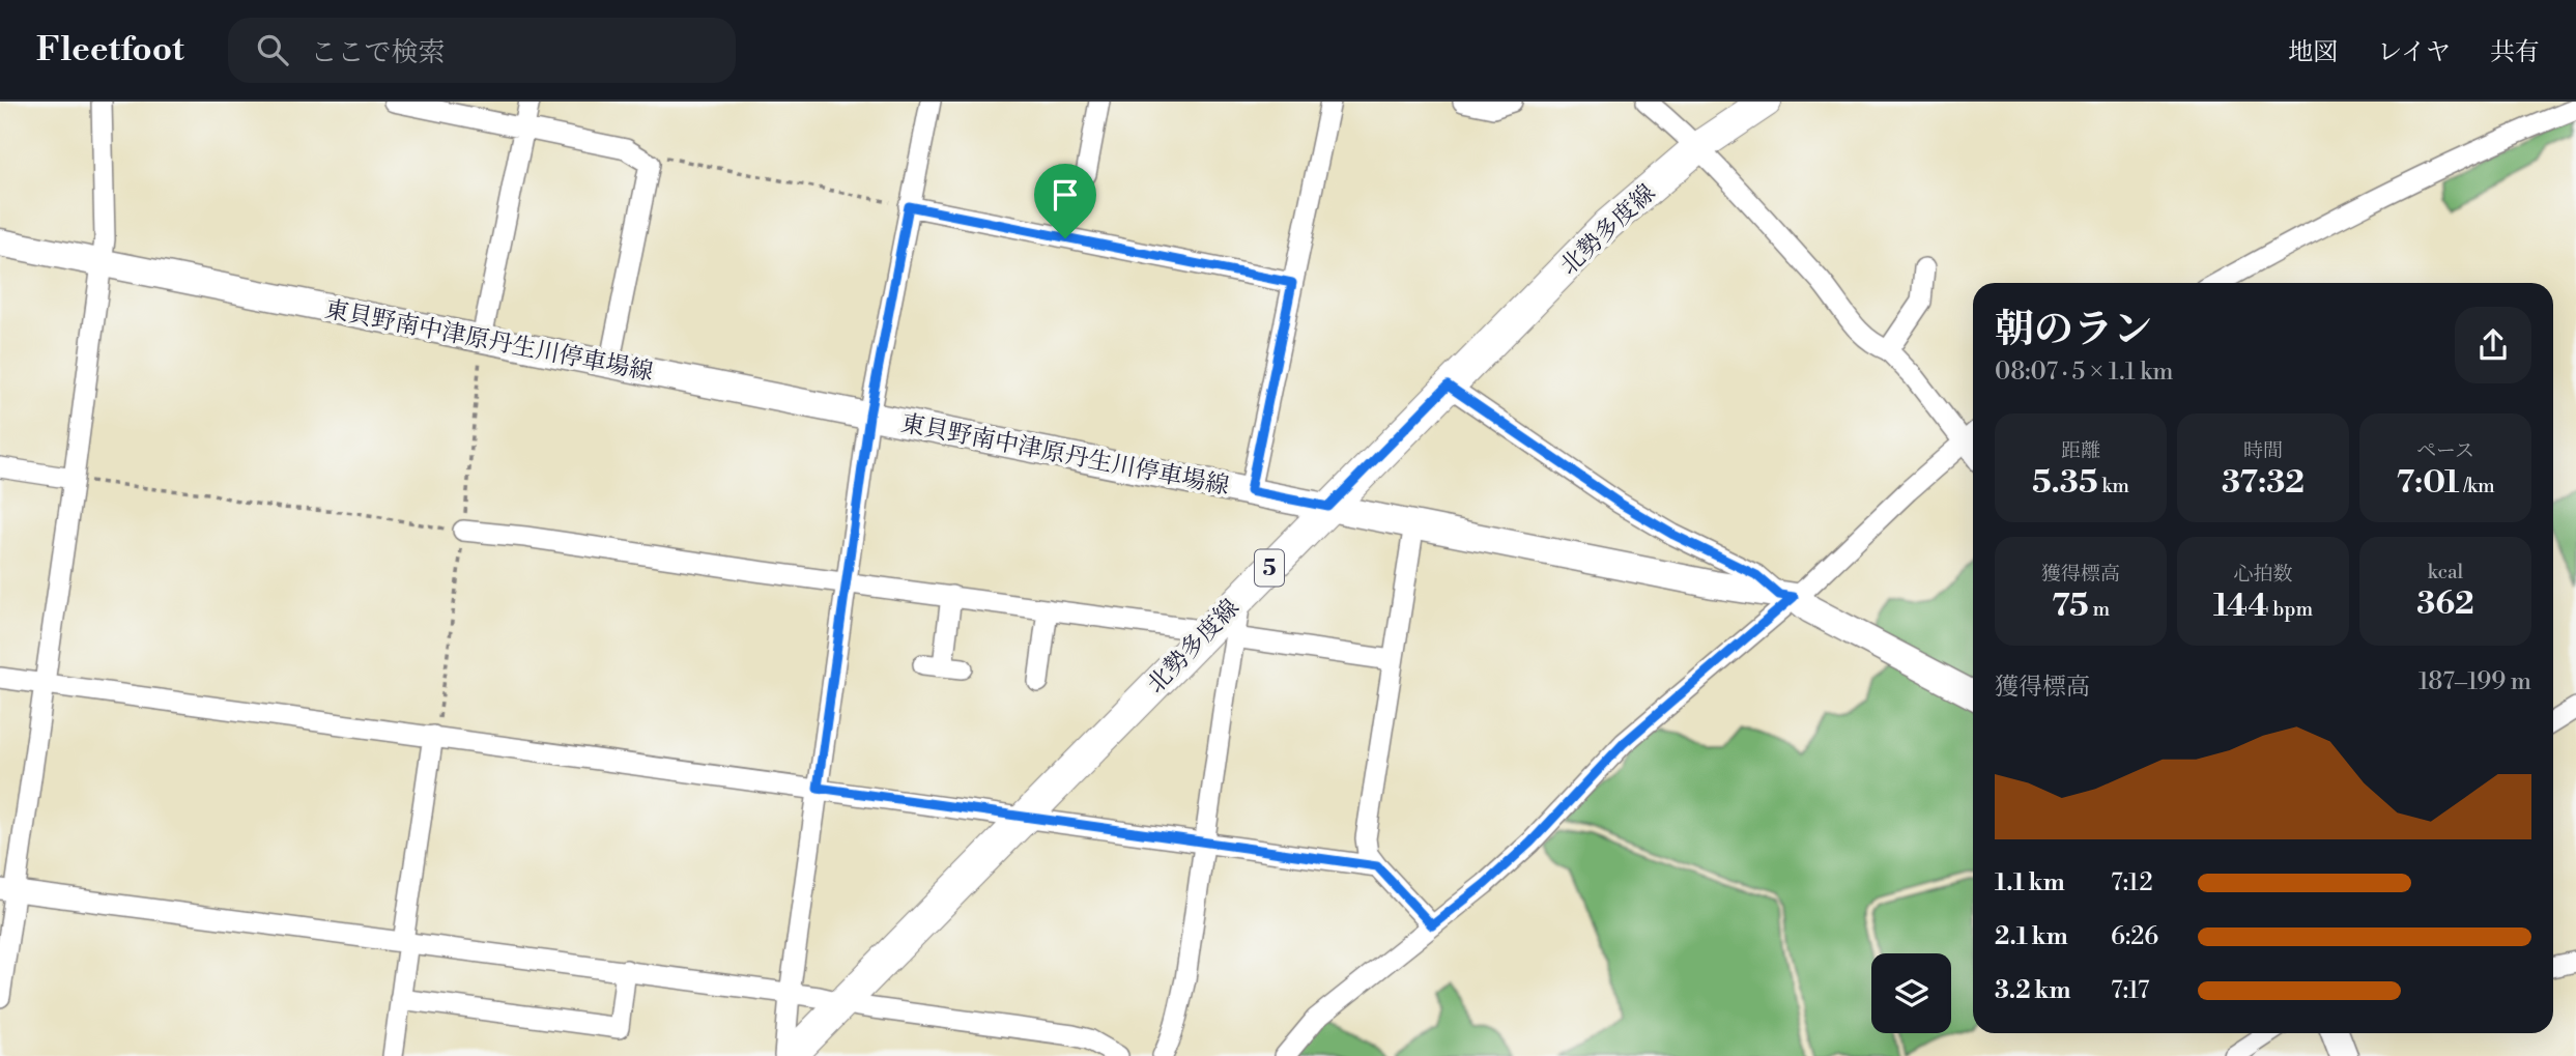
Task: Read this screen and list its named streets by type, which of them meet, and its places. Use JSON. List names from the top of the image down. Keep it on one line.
{"streets":{"main road":["北勢多度線","東貝野南中津原丹生川停車場線","5"]},"crossings":[["北勢多度線","東貝野南中津原丹生川停車場線"]],"page":{"header":"Fleetfoot","search":"ここで検索","nav":["地図","レイヤ","共有"],"heading":["朝のラン","08:07 · 5 × 1.1 km"],"stats":[["距離","5.35 km"],["時間","37:32"],["ペース","7:01 /km"],["獲得標高","75 m"],["心拍数","144 bpm"],["kcal","362"]],"chart":["獲得標高","187–199 m"],"list":[{"name":"1.1 km","note":"7:12"},{"name":"2.1 km","note":"6:26"},{"name":"3.2 km","note":"7:17"}]}}
